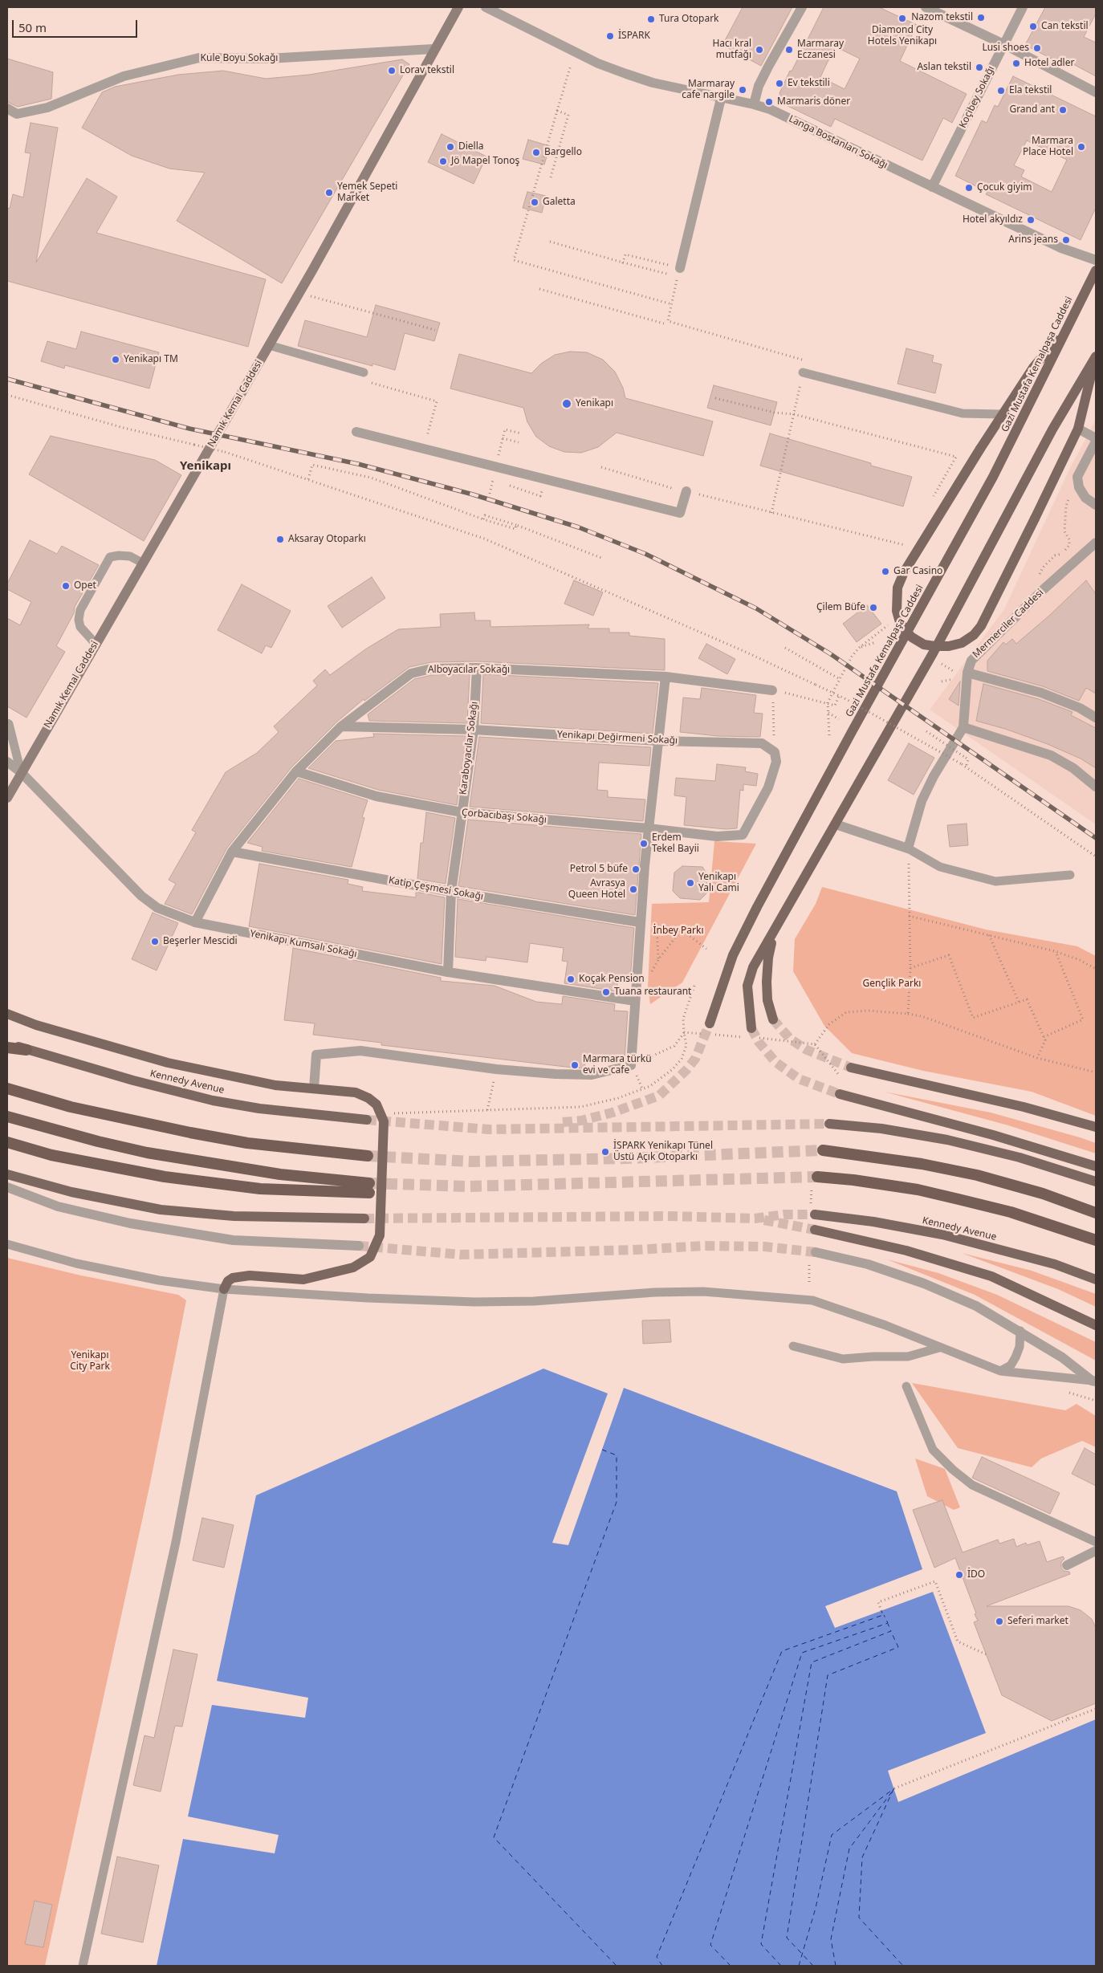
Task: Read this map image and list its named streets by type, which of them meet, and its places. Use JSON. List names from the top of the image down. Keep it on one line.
{"streets":{"main road":["Gazi Mustafa Kemalpaşa Caddesi","Namık Kemal Caddesi","Kennedy Avenue"],"street":["Kule Boyu Sokağı","Koçibey Sokağı","Langa Bostanları Sokağı","Mermerciler Caddesi","Alboyacılar Sokağı","Yenikapı Değirmeni Sokağı","Karaboyacılar Sokağı","Çorbacıbaşı Sokağı","Katip Çeşmesi Sokağı","Yenikapı Kumsalı Sokağı"]},"crossings":[["Kule Boyu Sokağı","Namık Kemal Caddesi"],["Koçibey Sokağı","Langa Bostanları Sokağı"],["Namık Kemal Caddesi","Yenikapı Kumsalı Sokağı"],["Alboyacılar Sokağı","Yenikapı Değirmeni Sokağı"],["Alboyacılar Sokağı","Karaboyacılar Sokağı"],["Alboyacılar Sokağı","Çorbacıbaşı Sokağı"],["Alboyacılar Sokağı","Katip Çeşmesi Sokağı"],["Alboyacılar Sokağı","Yenikapı Kumsalı Sokağı"],["Yenikapı Değirmeni Sokağı","Karaboyacılar Sokağı"],["Yenikapı Değirmeni Sokağı","Çorbacıbaşı Sokağı"],["Karaboyacılar Sokağı","Çorbacıbaşı Sokağı"],["Karaboyacılar Sokağı","Katip Çeşmesi Sokağı"],["Karaboyacılar Sokağı","Yenikapı Kumsalı Sokağı"]],"districts":["Yenikapı"],"parks":["İnbey Parkı","Gençlik Parkı","Yenikapı City Park"],"places":["Nazom tekstil","Diamond City Hotels Yenikapı","Tura Otopark","Can tekstil","İSPARK","Lusi shoes","Hacı kral mutfağı","Marmaray Eczanesi","Hotel adler","Aslan tekstil","Lorav tekstil","Ev tekstili","Marmaray cafe nargile","Ela tekstil","Marmaris döner","Grand ant","Diella","Marmara Place Hotel","Bargello","Jö Mapel Tonoş","Çocuk giyim","Yemek Sepeti Market","Galetta","Hotel akyıldız","Arins jeans","Yenikapı TM","Yenikapı","Aksaray Otoparkı","Gar Casino","Opet","Çilem Büfe","Erdem Tekel Bayii","Petrol 5 büfe","Yenikapı Yalı Cami","Avrasya Queen Hotel","Beşerler Mescidi","Koçak Pension","Tuana restaurant","Marmara türkü evi ve cafe","İSPARK Yenikapı Tünel Üstü Açık Otoparkı","İDO","Seferi market"],"scale_bar":"50 m"}
